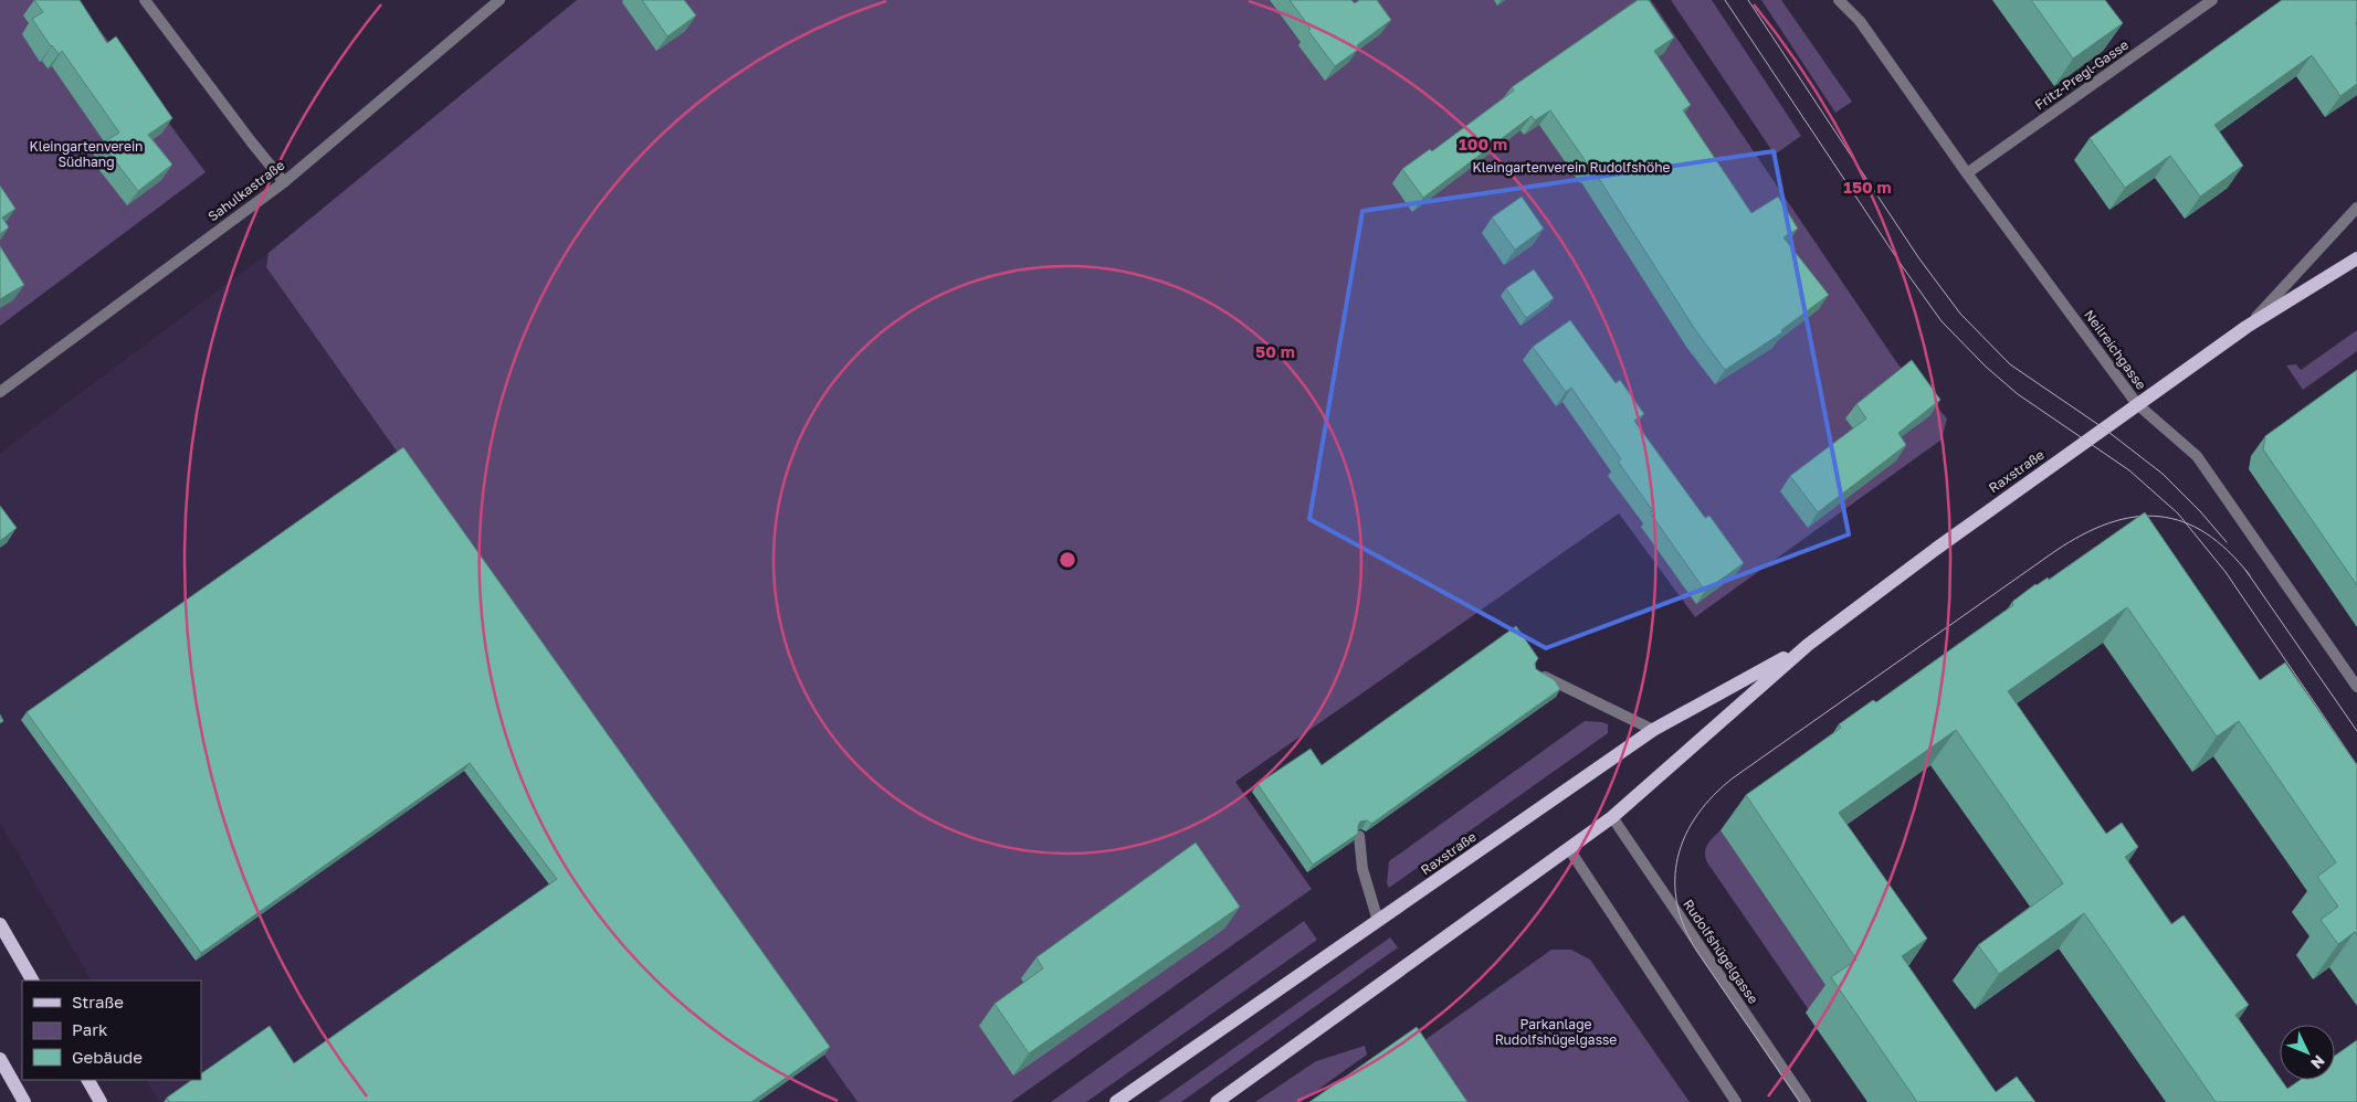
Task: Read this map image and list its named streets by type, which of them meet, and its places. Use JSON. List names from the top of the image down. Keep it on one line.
{"streets":{"main road":["Raxstraße"],"street":["Fritz-Pregl-Gasse","Sahulkastraße","Neilreichgasse","Rudolfshügelgasse"]},"crossings":[["Fritz-Pregl-Gasse","Neilreichgasse"],["Neilreichgasse","Raxstraße"],["Raxstraße","Rudolfshügelgasse"]],"parks":["Kleingartenverein Südhang","Kleingartenverein Rudolfshöhe","Parkanlage Rudolfshügelgasse"],"legend":["Straße","Park","Gebäude"],"north":"bottom right","rings":["100 m","150 m","50 m"]}
